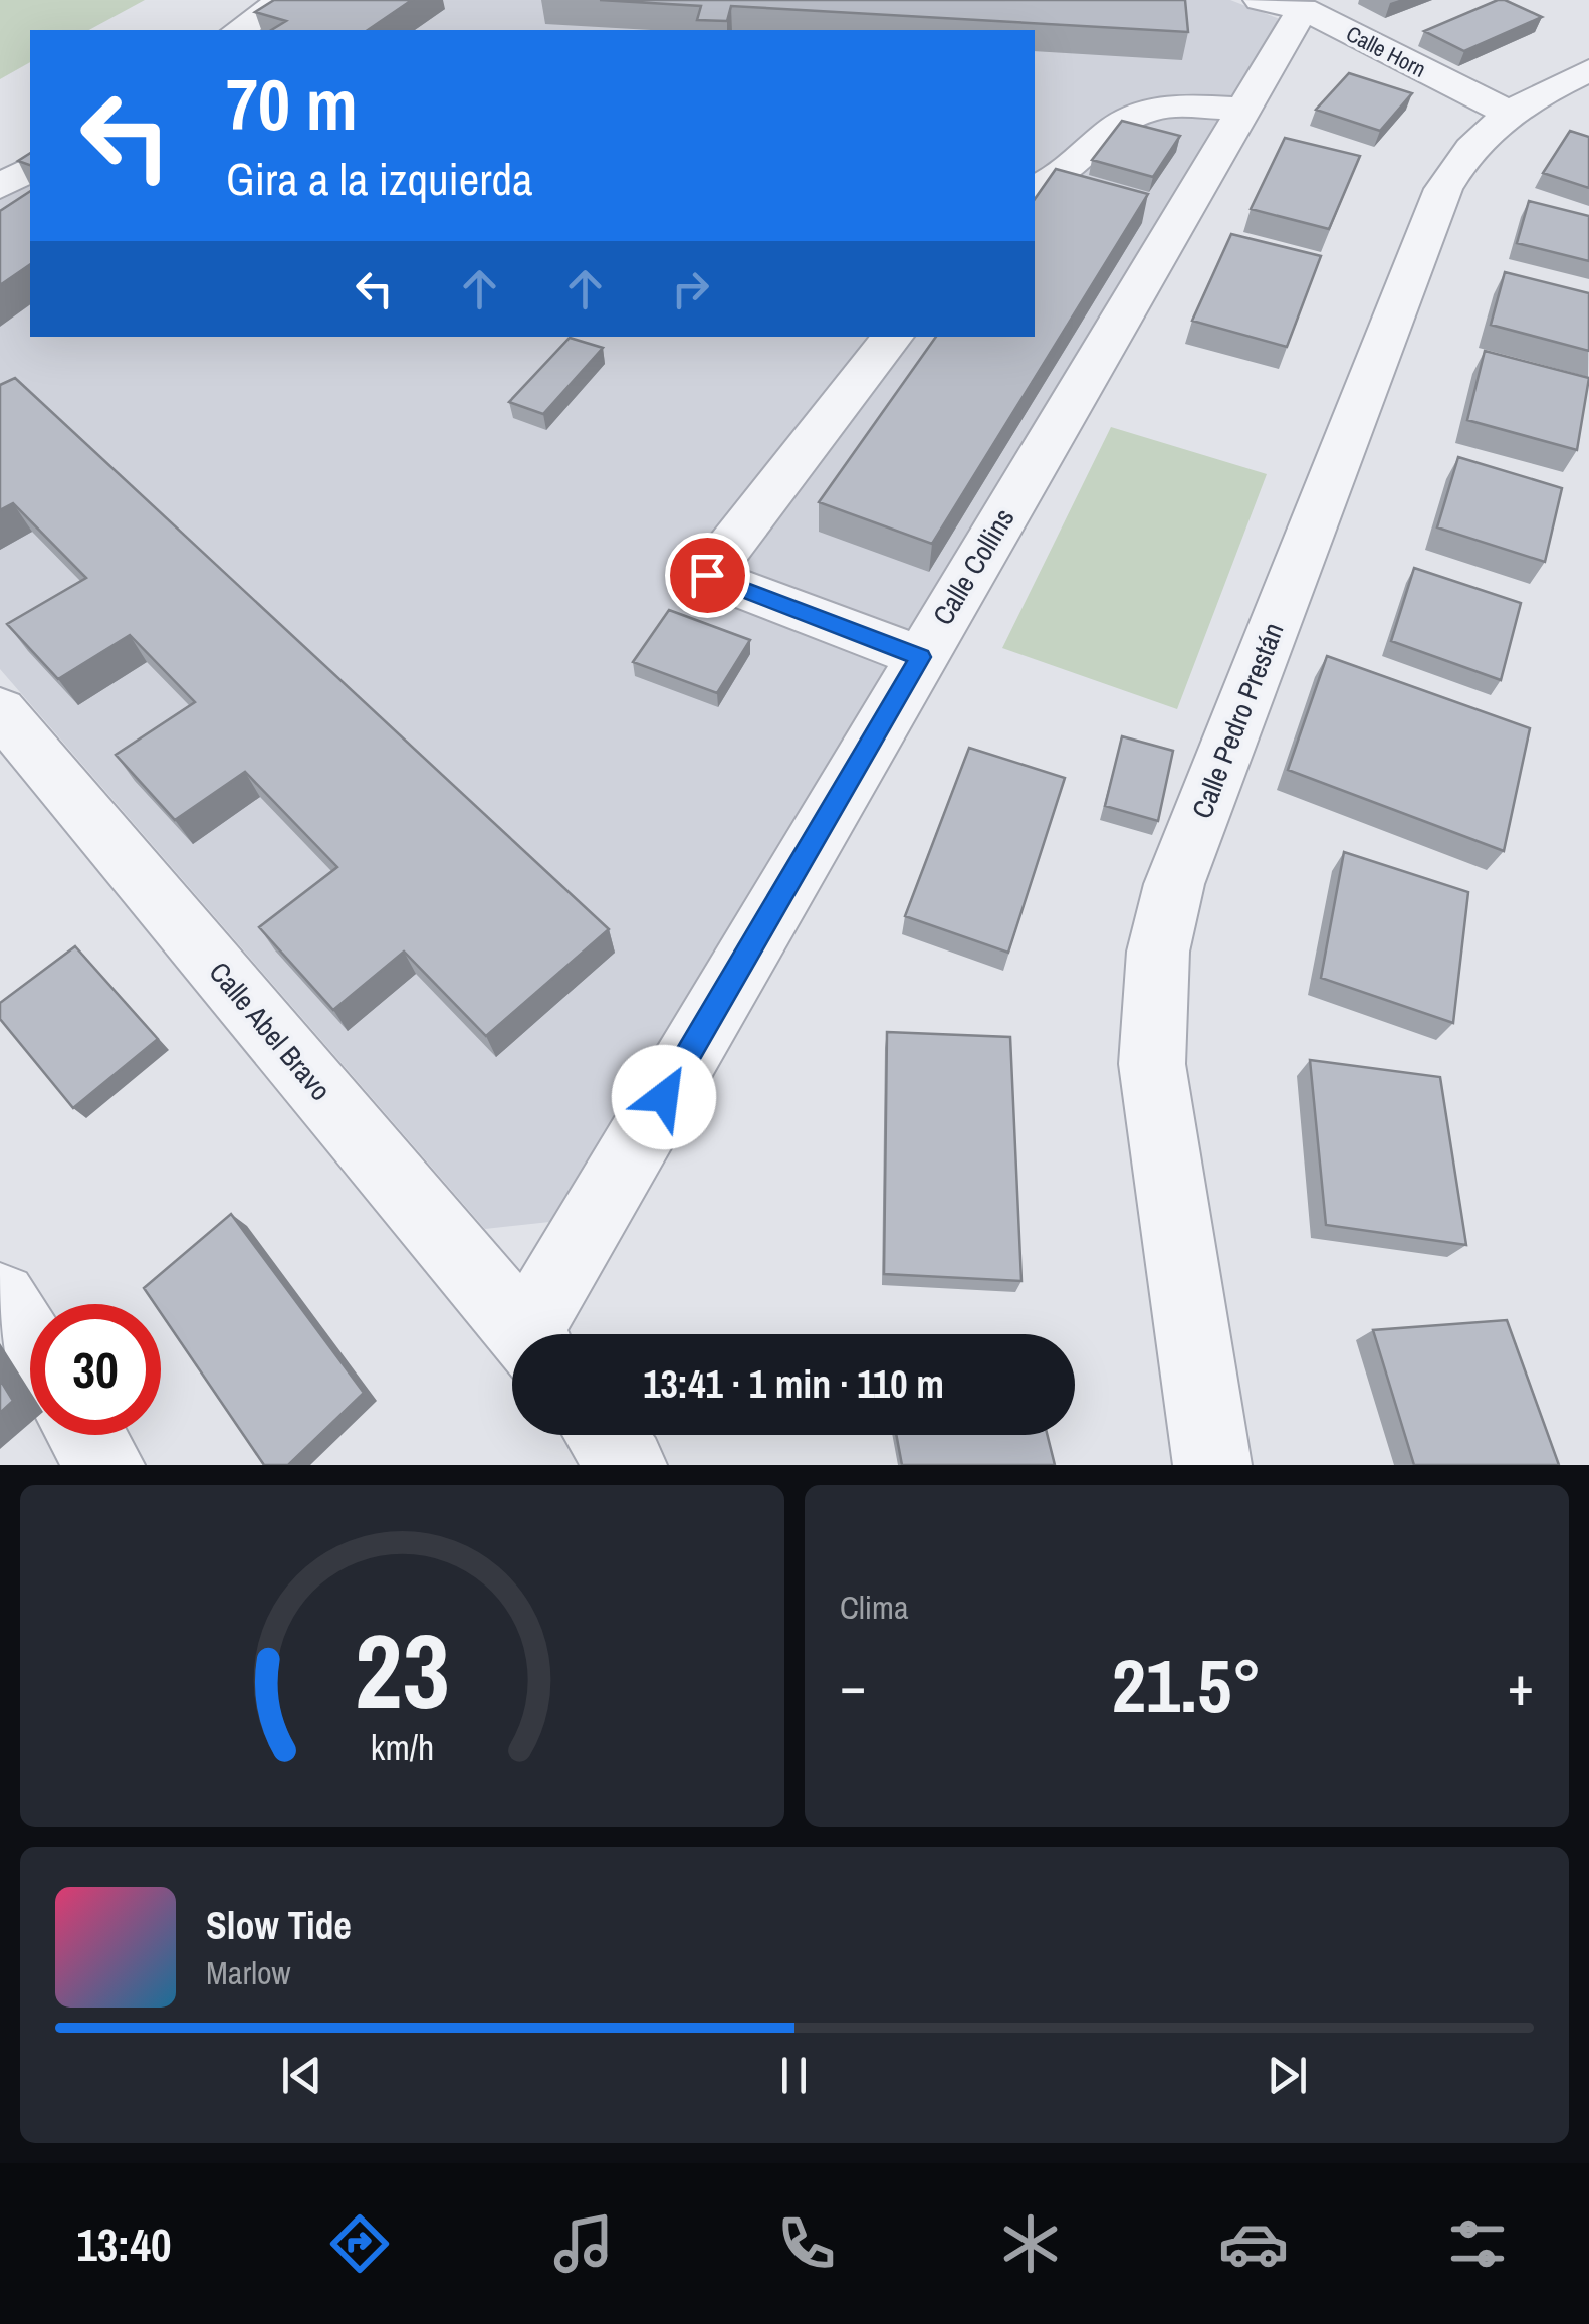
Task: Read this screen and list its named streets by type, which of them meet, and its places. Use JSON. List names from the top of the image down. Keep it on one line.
{"streets":{"street":["Calle Horn","Calle Collins","Calle Pedro Prestán","Calle Abel Bravo"]},"crossings":[["Calle Horn","Calle Collins"],["Calle Horn","Calle Pedro Prestán"]],"page":{"turn":["70 m","Gira a la izquierda"],"limit":"30","trip":"13:41 · 1 min · 110 m","tile":"Clima","heat":["−","21.5°","+"],"song":["Slow Tide","Marlow"],"tabs":"13:40","gauge":["23","km/h"]}}
